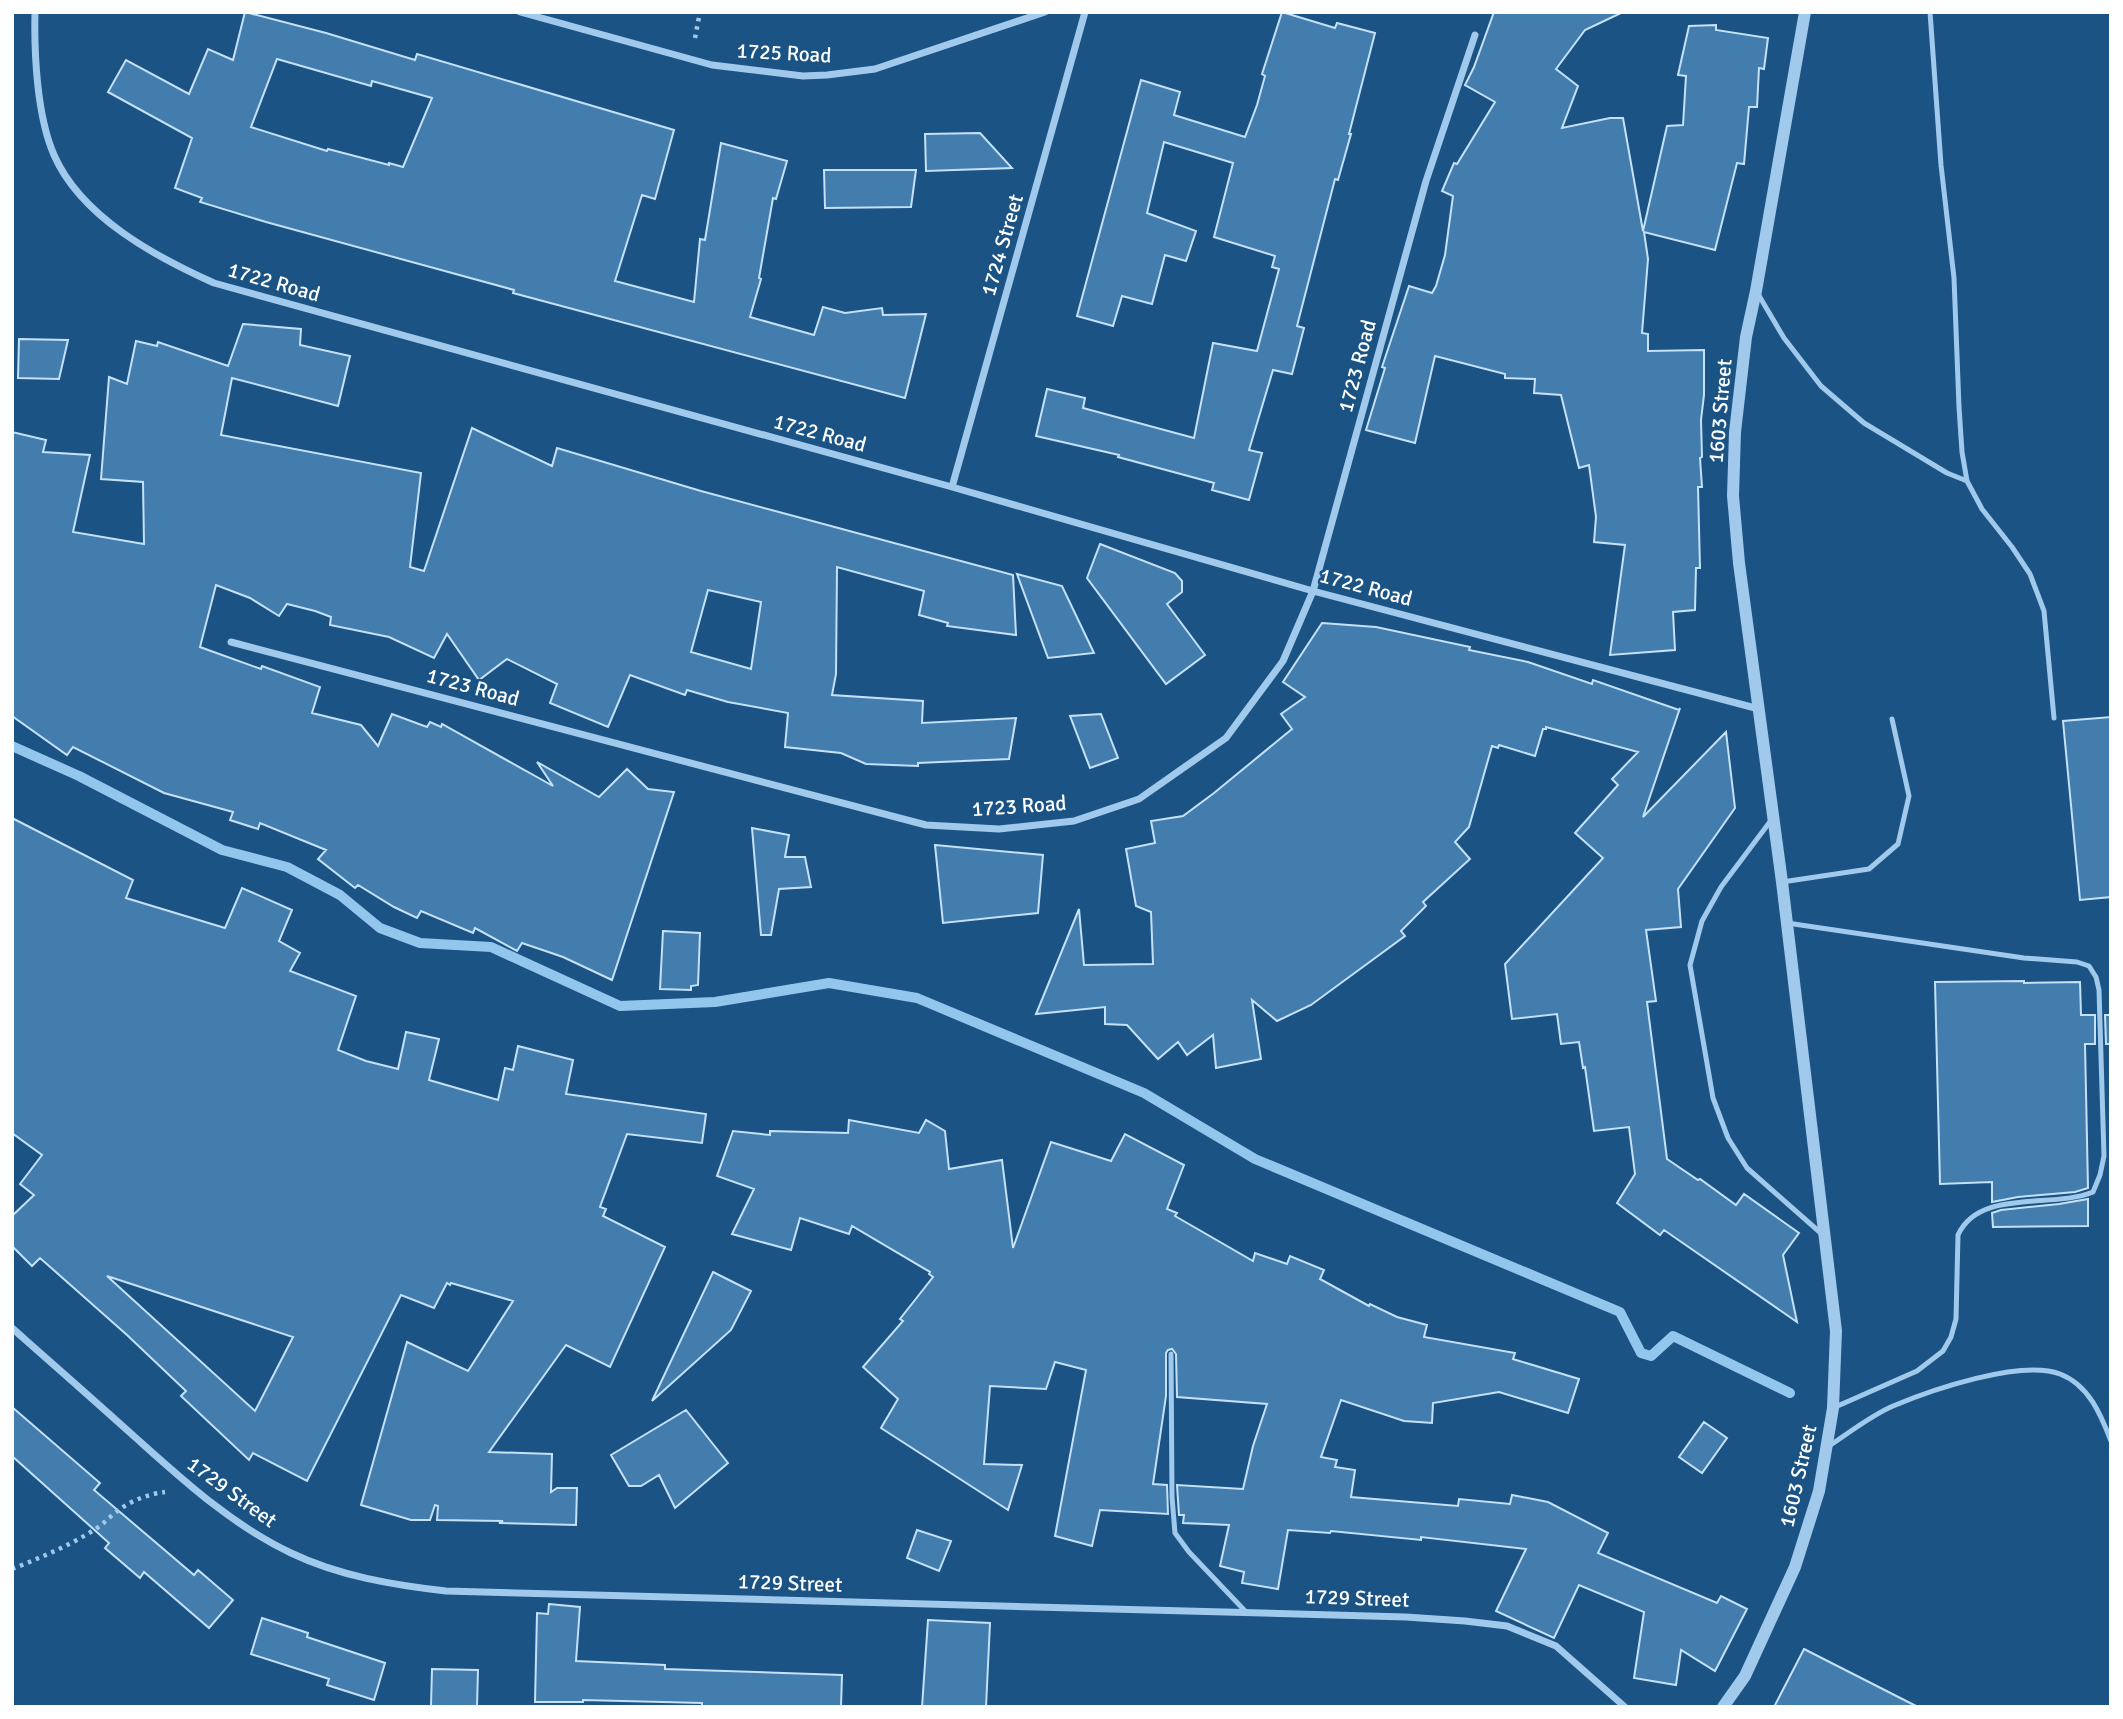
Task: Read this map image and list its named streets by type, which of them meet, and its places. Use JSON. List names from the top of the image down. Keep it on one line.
{"streets":{"street":["1725 Road","1724 Street","1722 Road","1723 Road","1603 Street","1729 Street"]},"crossings":[["1724 Street","1722 Road"],["1722 Road","1723 Road"],["1722 Road","1603 Street"]]}
